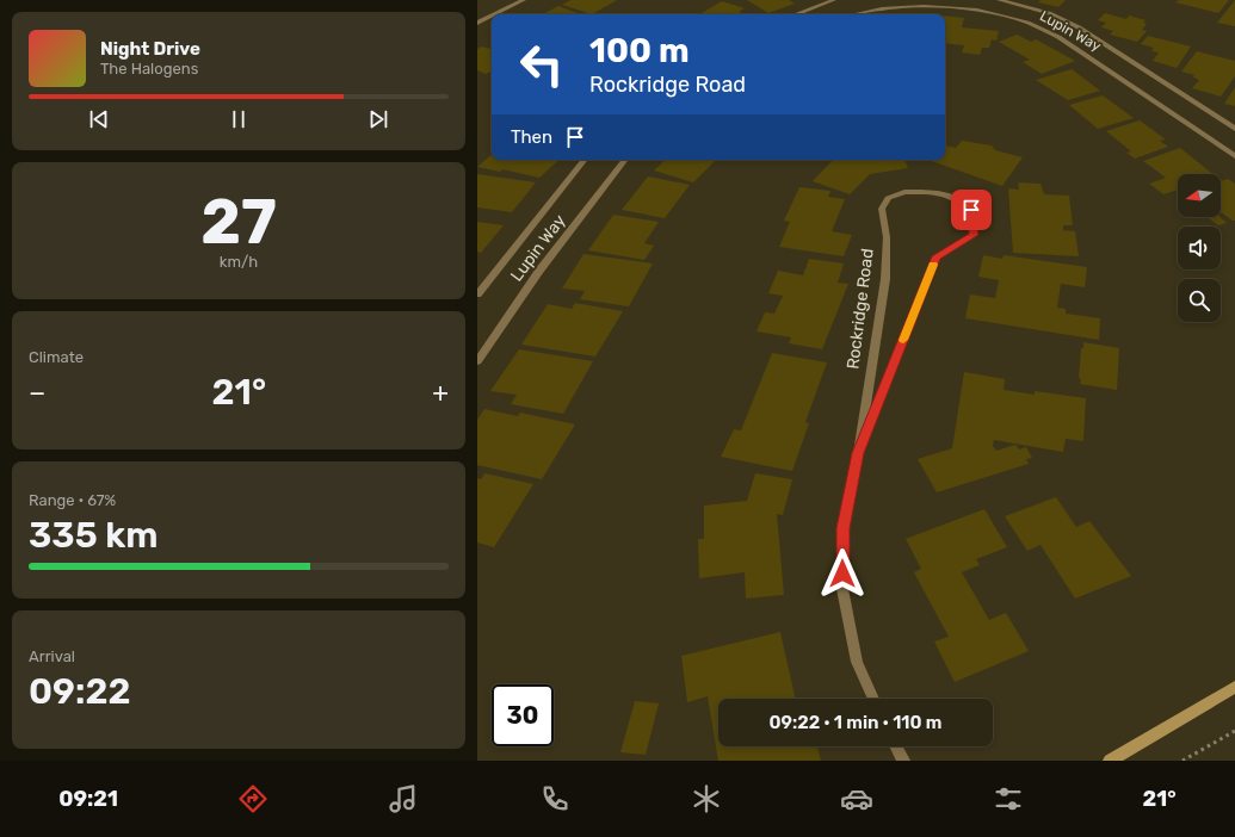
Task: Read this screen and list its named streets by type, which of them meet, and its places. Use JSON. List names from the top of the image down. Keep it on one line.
{"streets":{"street":["Lupin Way","Rockridge Road"]},"north":"left","page":{"turn":["100 m","Rockridge Road"],"song":["Night Drive","The Halogens"],"then":"Then","tile":[["27","km/h"],"Climate",["Range · 67%","335 km"],["Arrival","09:22"]],"heat":["−","21°","+"],"limit":"30","trip":"09:22 · 1 min · 110 m","tabs":["09:21","21°"]}}
